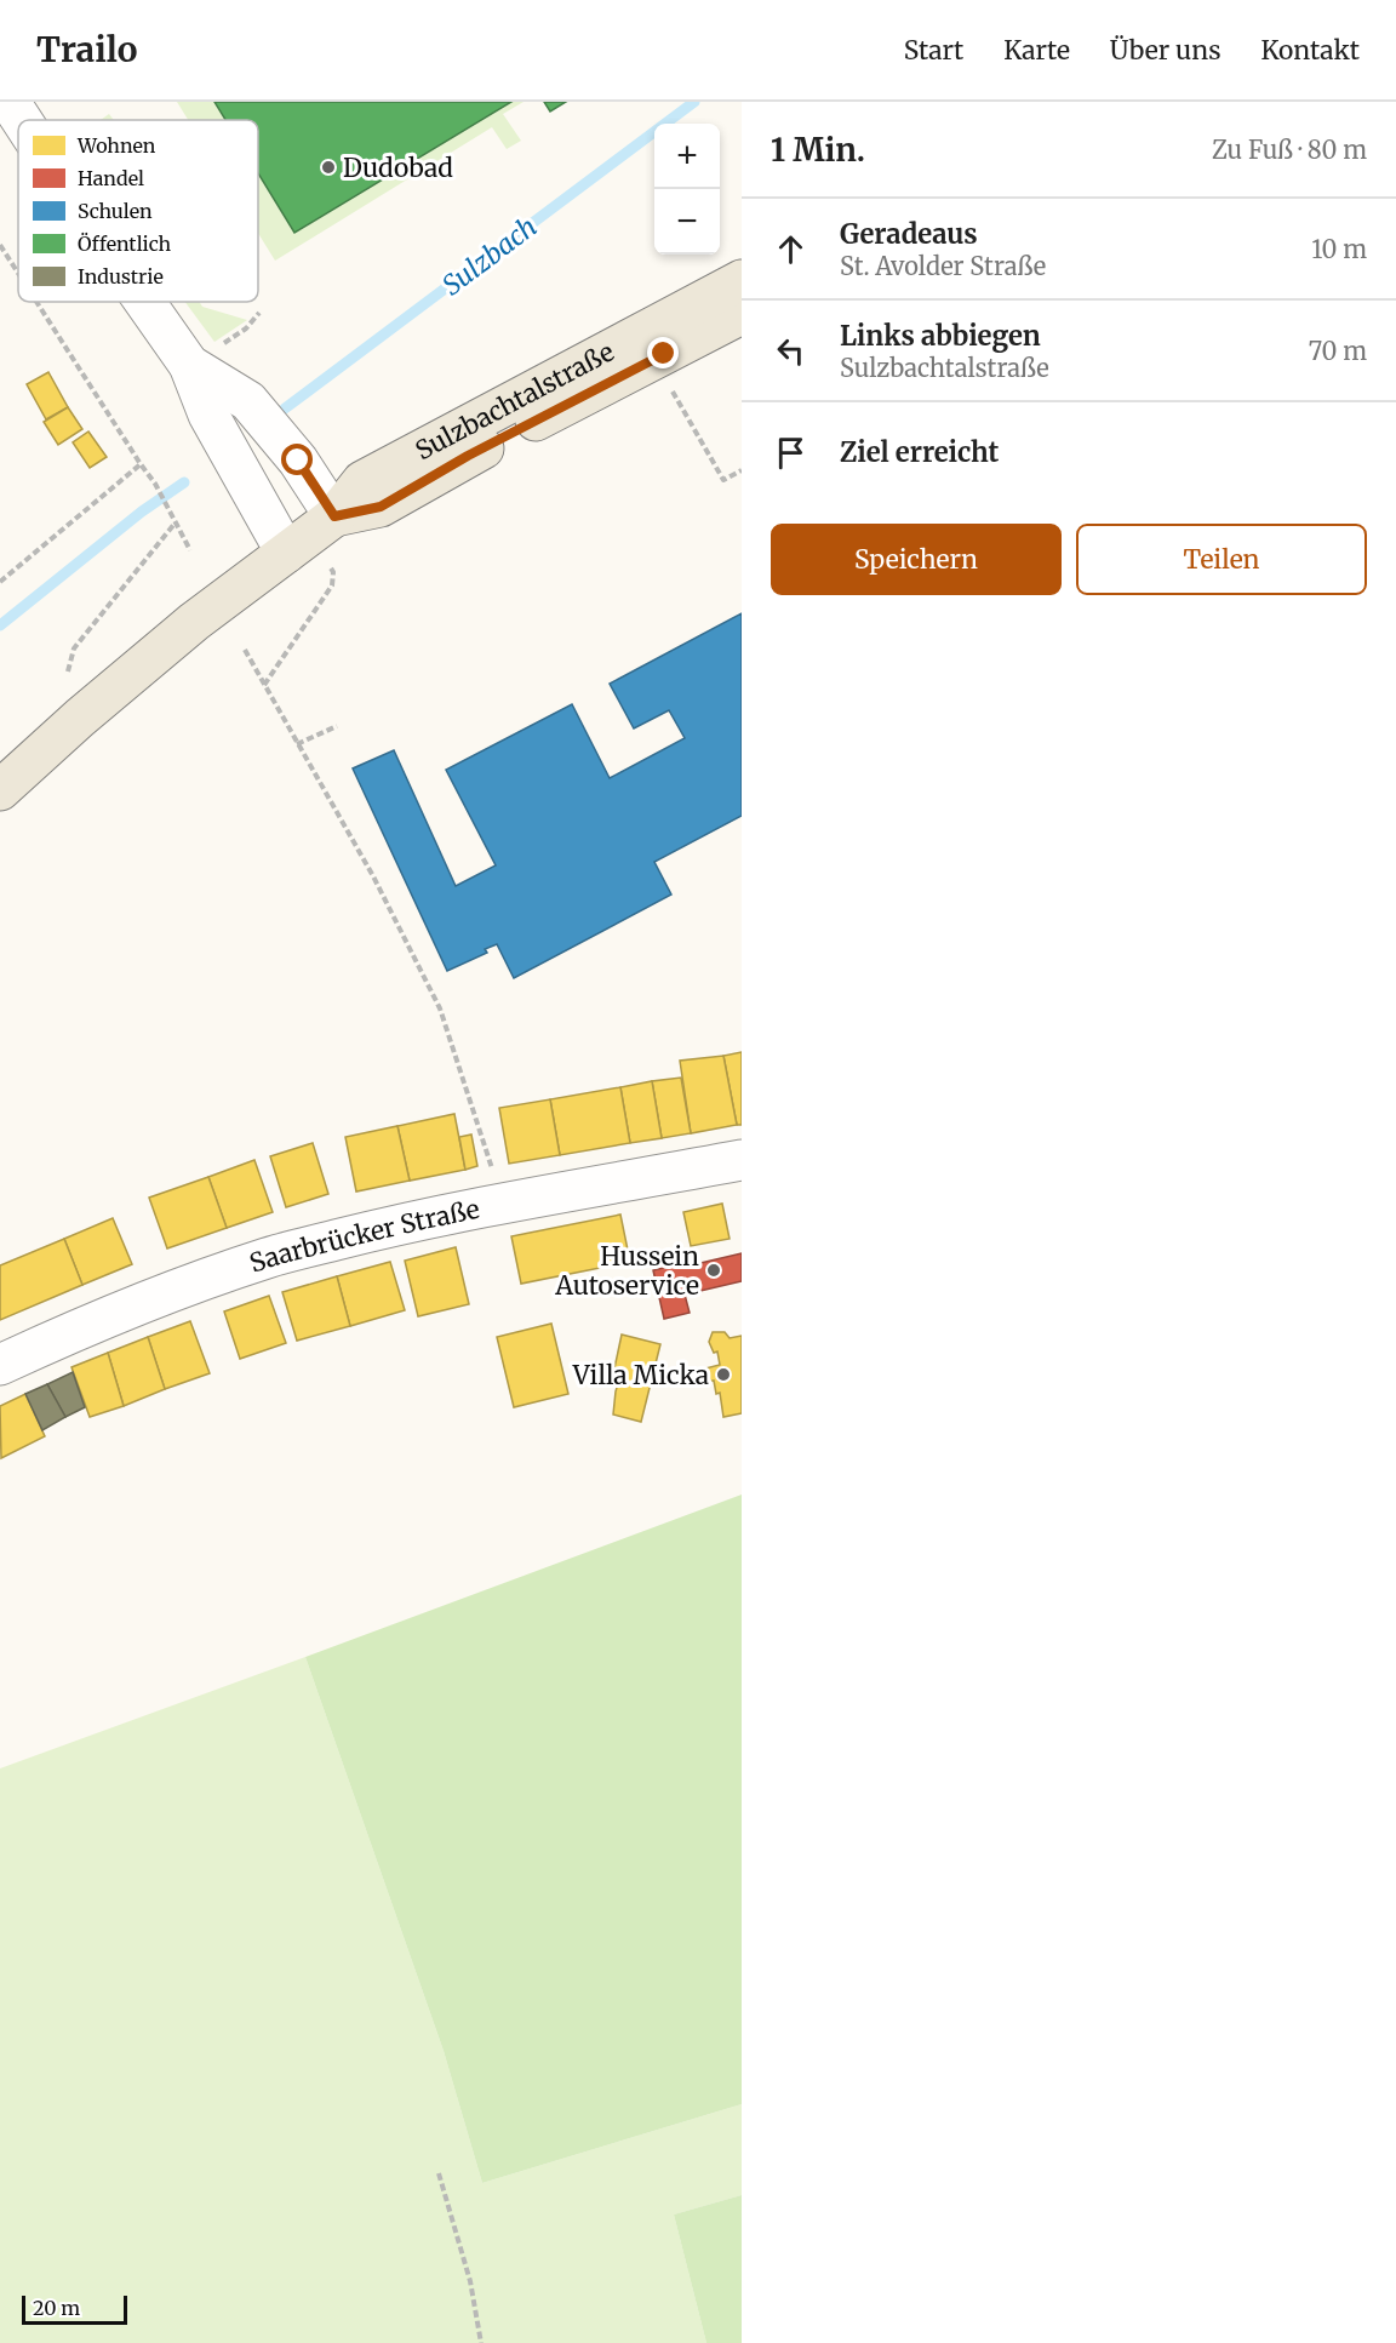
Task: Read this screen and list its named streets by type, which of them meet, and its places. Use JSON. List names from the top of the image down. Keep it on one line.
{"streets":{"main road":["Sulzbachtalstraße"],"street":["Saarbrücker Straße"]},"water":["Sulzbach"],"places":["Dudobad","Hussein Autoservice","Villa Micka"],"legend":["Wohnen","Handel","Schulen","Öffentlich","Industrie"],"scale_bar":"20 m","page":{"header":"Trailo","nav":["Start","Karte","Über uns","Kontakt"],"heading":["1 Min.","Zu Fuß · 80 m"],"map_buttons":["+","−"],"list":[["Geradeaus","St. Avolder Straße","10 m"],["Links abbiegen","Sulzbachtalstraße","70 m"],"Ziel erreicht"],"buttons":["Speichern","Teilen"],"scale":"20 m"}}
